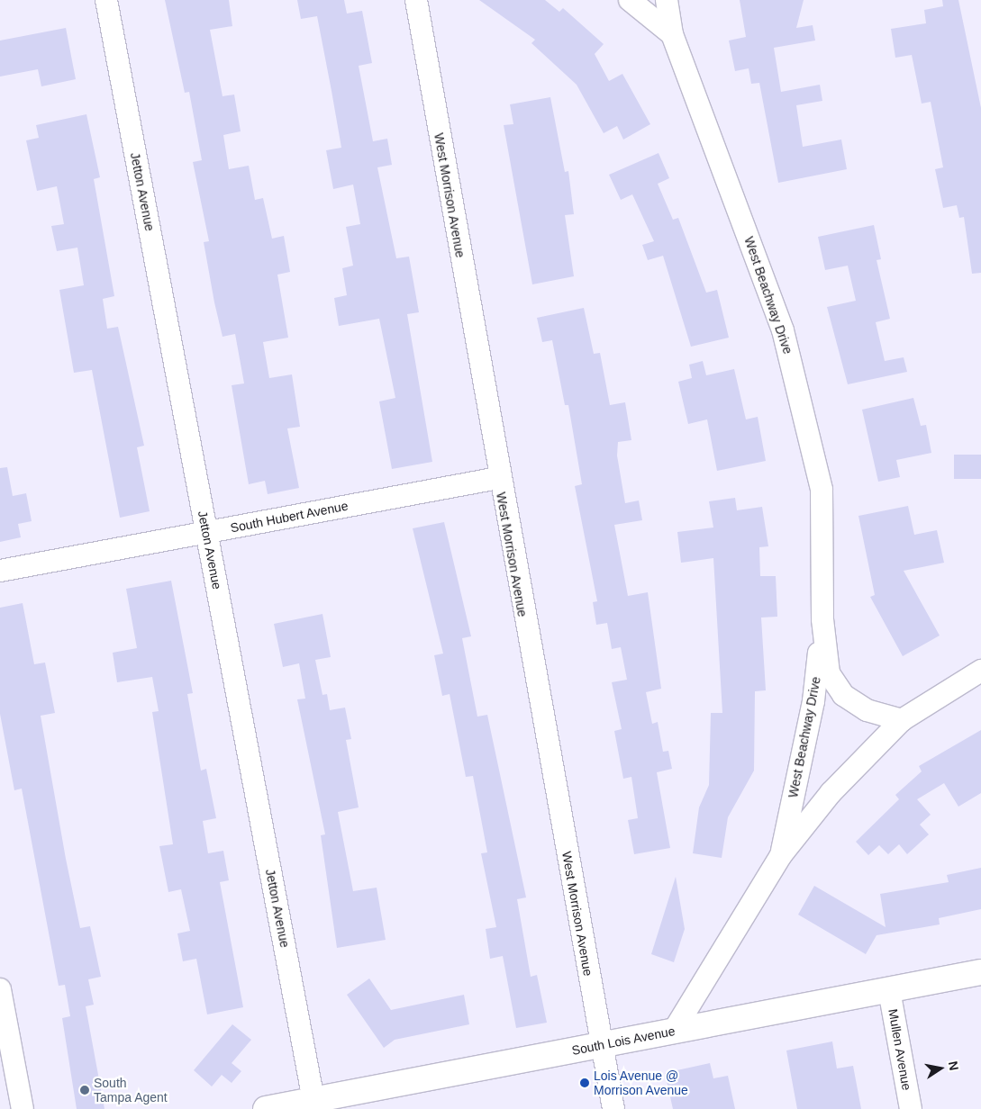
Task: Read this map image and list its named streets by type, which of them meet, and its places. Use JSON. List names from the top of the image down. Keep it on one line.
{"streets":{"street":["Jetton Avenue","West Morrison Avenue","West Beachway Drive","South Hubert Avenue","South Lois Avenue","Mullen Avenue"]},"crossings":[["Jetton Avenue","South Hubert Avenue"],["Jetton Avenue","South Lois Avenue"],["West Morrison Avenue","South Hubert Avenue"],["West Morrison Avenue","South Lois Avenue"],["West Beachway Drive","South Lois Avenue"],["South Lois Avenue","Mullen Avenue"]],"places":["Lois Avenue @ Morrison Avenue","South Tampa Agent"],"north":"right"}
